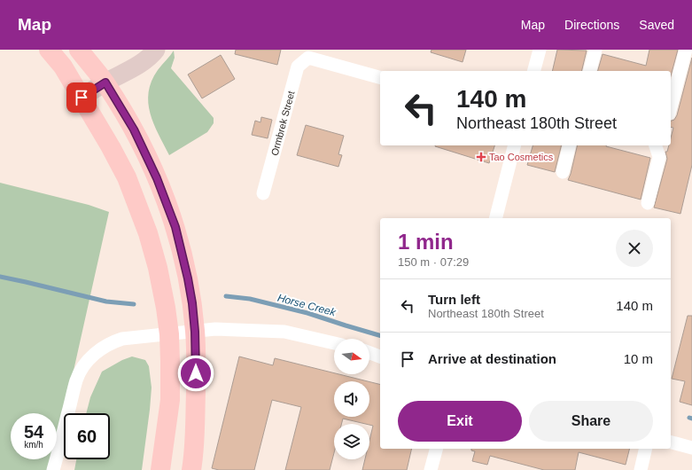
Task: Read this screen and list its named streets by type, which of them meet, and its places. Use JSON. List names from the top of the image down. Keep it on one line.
{"streets":{"street":["Ormbrek Street"]},"water":["Horse Creek"],"places":{"health":["Tao Cosmetics"]},"north":"right","page":{"header":"Map","nav":["Map","Directions","Saved"],"turn":["140 m","Northeast 180th Street"],"heading":["1 min","150 m · 07:29"],"list":[{"name":"Turn left","note":"Northeast 180th Street","value":"140 m"},{"name":"Arrive at destination","value":"10 m"}],"buttons":["Exit","Share"],"speed":"54 km/h","limit":"60"}}
